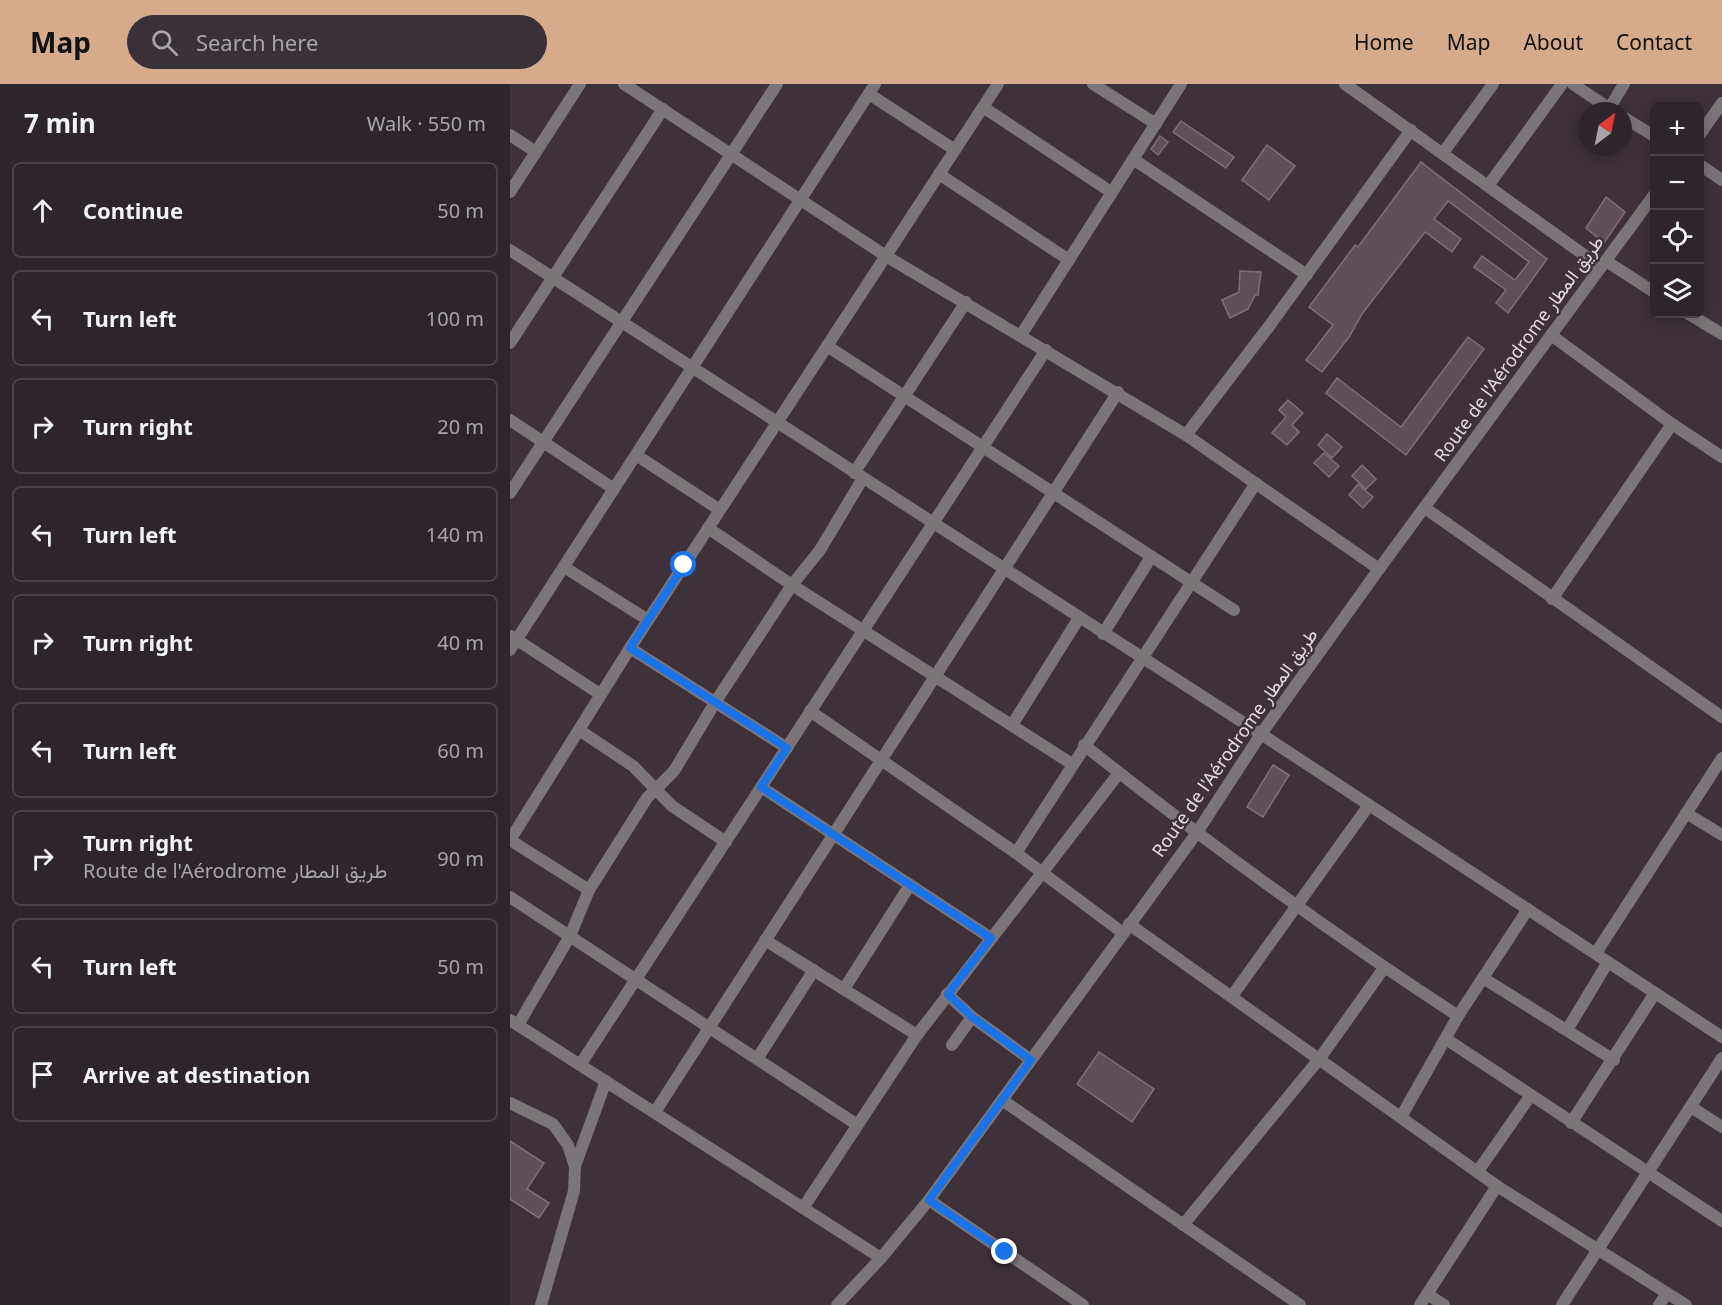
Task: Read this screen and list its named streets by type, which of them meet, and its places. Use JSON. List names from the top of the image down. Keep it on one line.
{"streets":{"street":["Route de l'Aérodrome طريق المطار"]},"north":"top right","page":{"header":"Map","search":"Search here","nav":["Home","Map","About","Contact"],"heading":["7 min","Walk · 550 m"],"map_buttons":["+","−"],"list":[["Continue","50 m"],["Turn left","100 m"],["Turn right","20 m"],["Turn left","140 m"],["Turn right","40 m"],["Turn left","60 m"],["Turn right","Route de l'Aérodrome طريق المطار","90 m"],["Turn left","50 m"],"Arrive at destination"]}}
